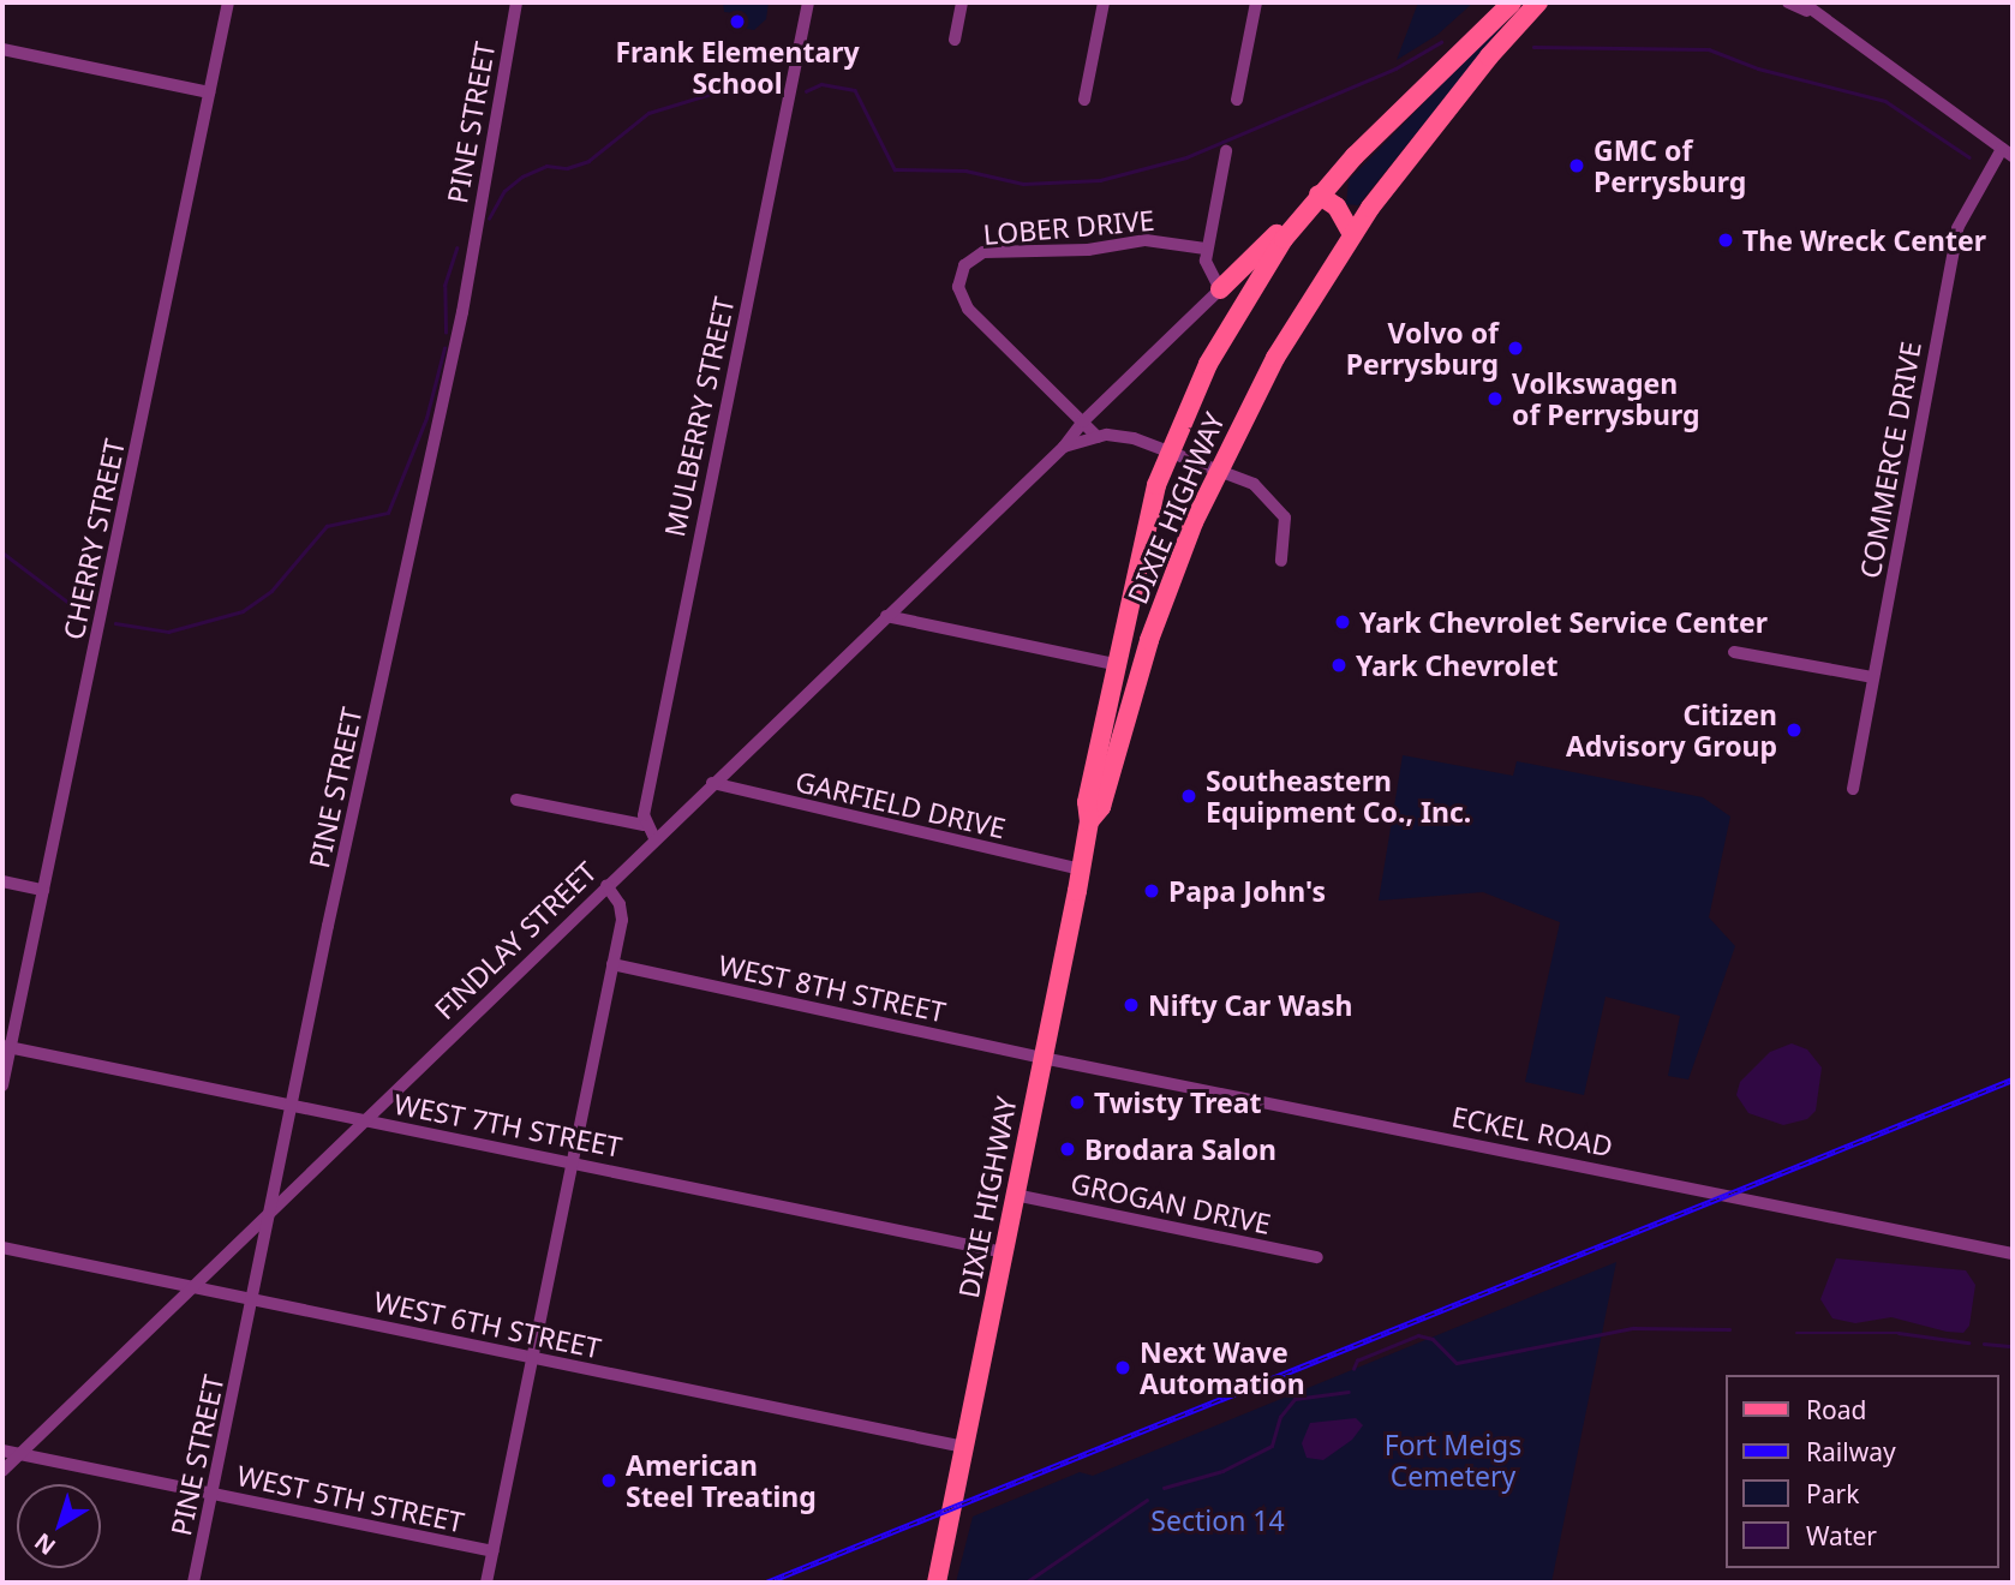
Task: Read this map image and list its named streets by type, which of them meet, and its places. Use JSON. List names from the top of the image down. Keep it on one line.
{"streets":{"main road":["DIXIE HIGHWAY"],"street":["PINE STREET","LOBER DRIVE","MULBERRY STREET","COMMERCE DRIVE","CHERRY STREET","GARFIELD DRIVE","FINDLAY STREET","WEST 8TH STREET","WEST 7TH STREET","ECKEL ROAD","GROGAN DRIVE","WEST 6TH STREET","WEST 5TH STREET"]},"crossings":[["PINE STREET","FINDLAY STREET"],["PINE STREET","WEST 7TH STREET"],["PINE STREET","WEST 6TH STREET"],["PINE STREET","WEST 5TH STREET"],["LOBER DRIVE","FINDLAY STREET"],["DIXIE HIGHWAY","GARFIELD DRIVE"],["DIXIE HIGHWAY","FINDLAY STREET"],["DIXIE HIGHWAY","WEST 8TH STREET"],["DIXIE HIGHWAY","WEST 7TH STREET"],["DIXIE HIGHWAY","ECKEL ROAD"],["DIXIE HIGHWAY","GROGAN DRIVE"],["DIXIE HIGHWAY","WEST 6TH STREET"],["CHERRY STREET","WEST 7TH STREET"],["GARFIELD DRIVE","FINDLAY STREET"],["FINDLAY STREET","WEST 7TH STREET"],["FINDLAY STREET","WEST 6TH STREET"],["FINDLAY STREET","WEST 5TH STREET"],["WEST 8TH STREET","ECKEL ROAD"]],"parks":["Fort Meigs Cemetery","Section 14"],"places":["Frank Elementary School","GMC of Perrysburg","The Wreck Center","Volvo of Perrysburg","Volkswagen of Perrysburg","Yark Chevrolet Service Center","Yark Chevrolet","Citizen Advisory Group","Southeastern Equipment Co., Inc.","Papa John's","Nifty Car Wash","Twisty Treat","Brodara Salon","Next Wave Automation","American Steel Treating"],"legend":["Road","Railway","Park","Water"],"north":"bottom left"}
